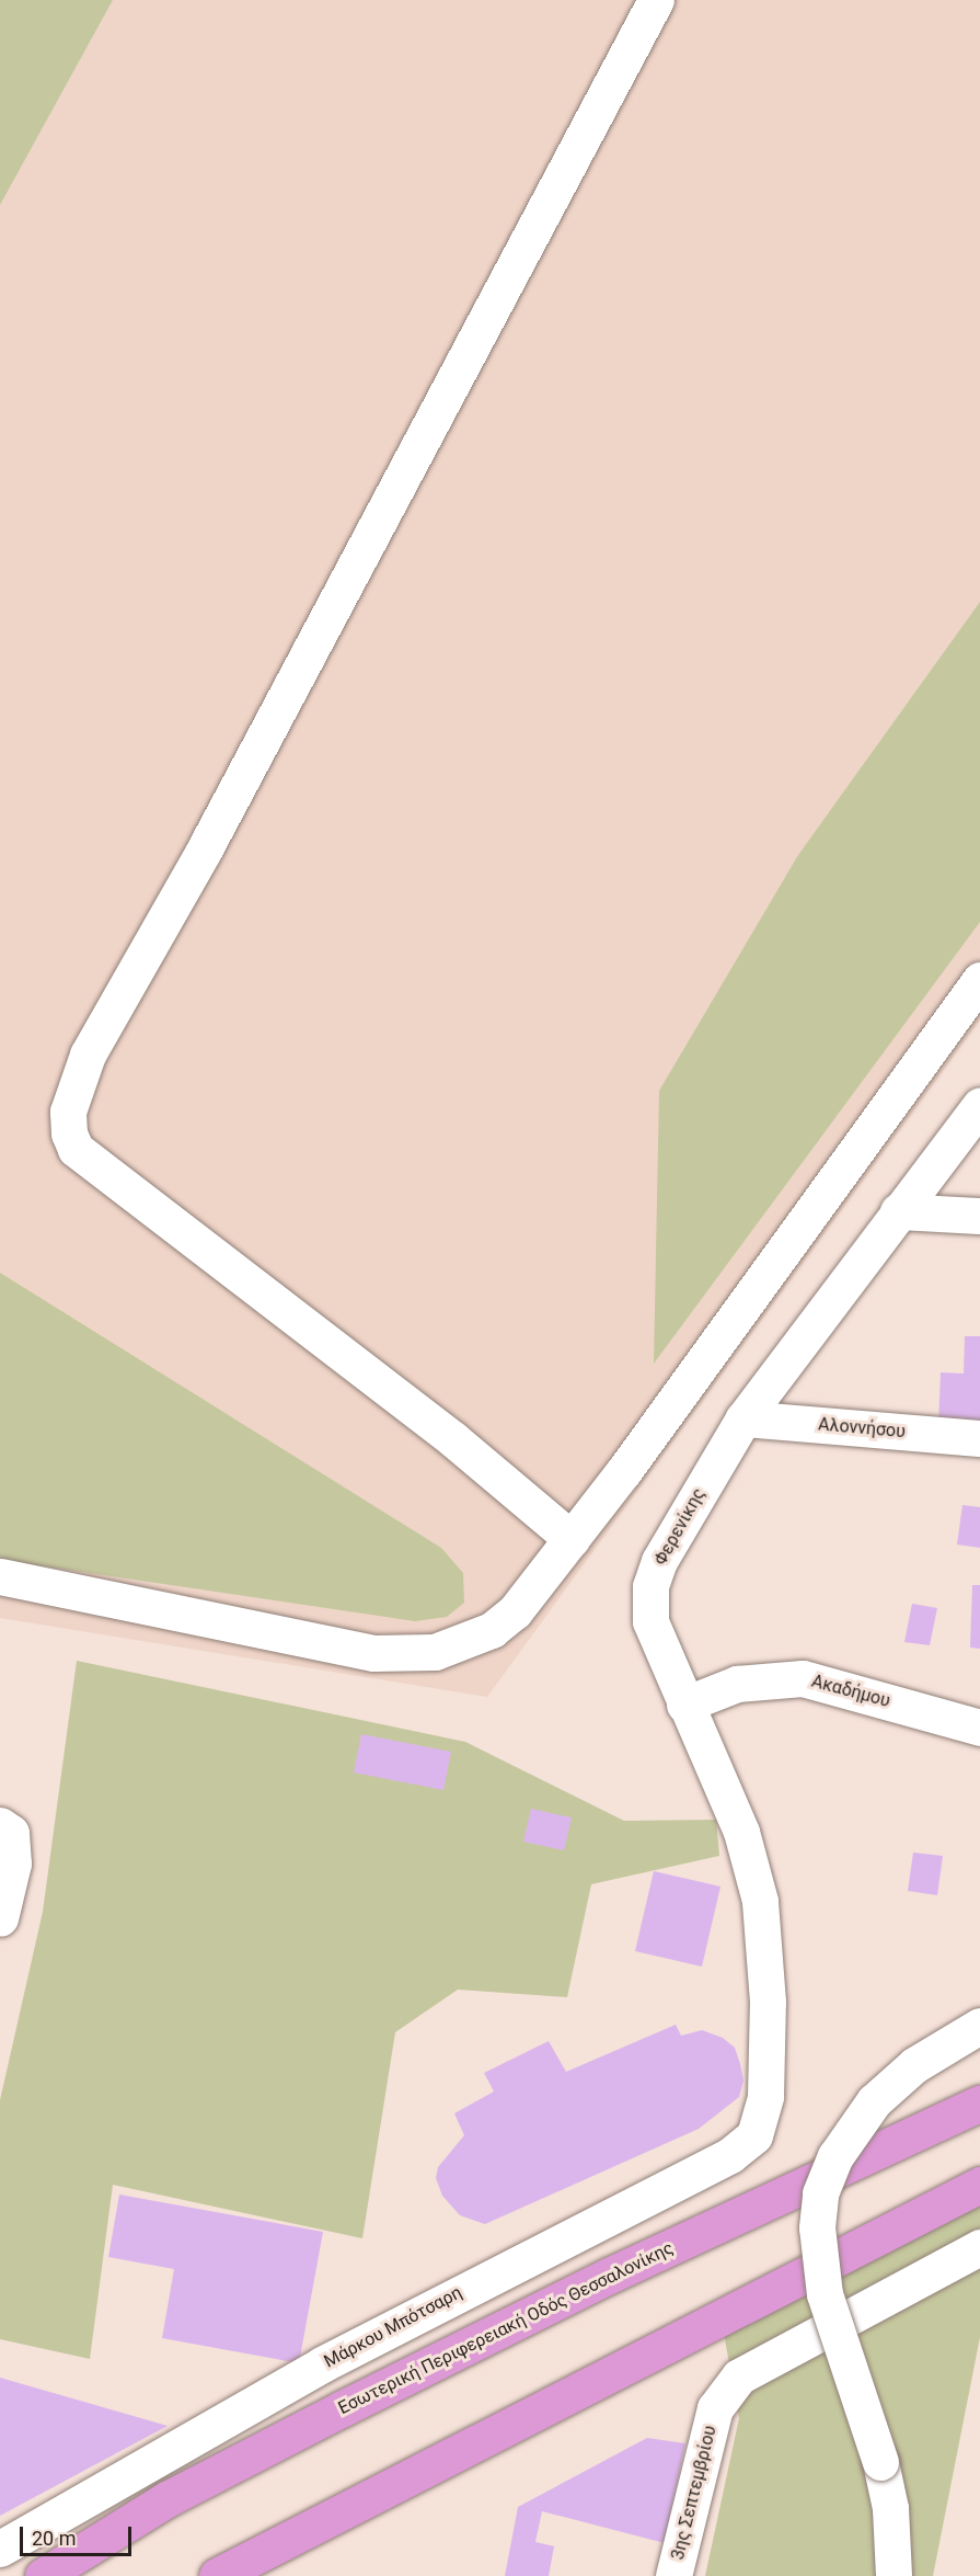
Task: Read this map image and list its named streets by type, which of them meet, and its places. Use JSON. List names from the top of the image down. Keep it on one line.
{"streets":{"highway":["Εσωτερική Περιφερειακή Οδός Θεσσαλονίκης"],"street":["Αλοννήσου","Φερενίκης","Ακαδήμου","Μάρκου Μπότσαρη","3ης Σεπτεμβρίου"]},"crossings":[["Αλοννήσου","Φερενίκης"],["Φερενίκης","Ακαδήμου"],["Φερενίκης","Μάρκου Μπότσαρη"]],"scale_bar":"20 m"}
